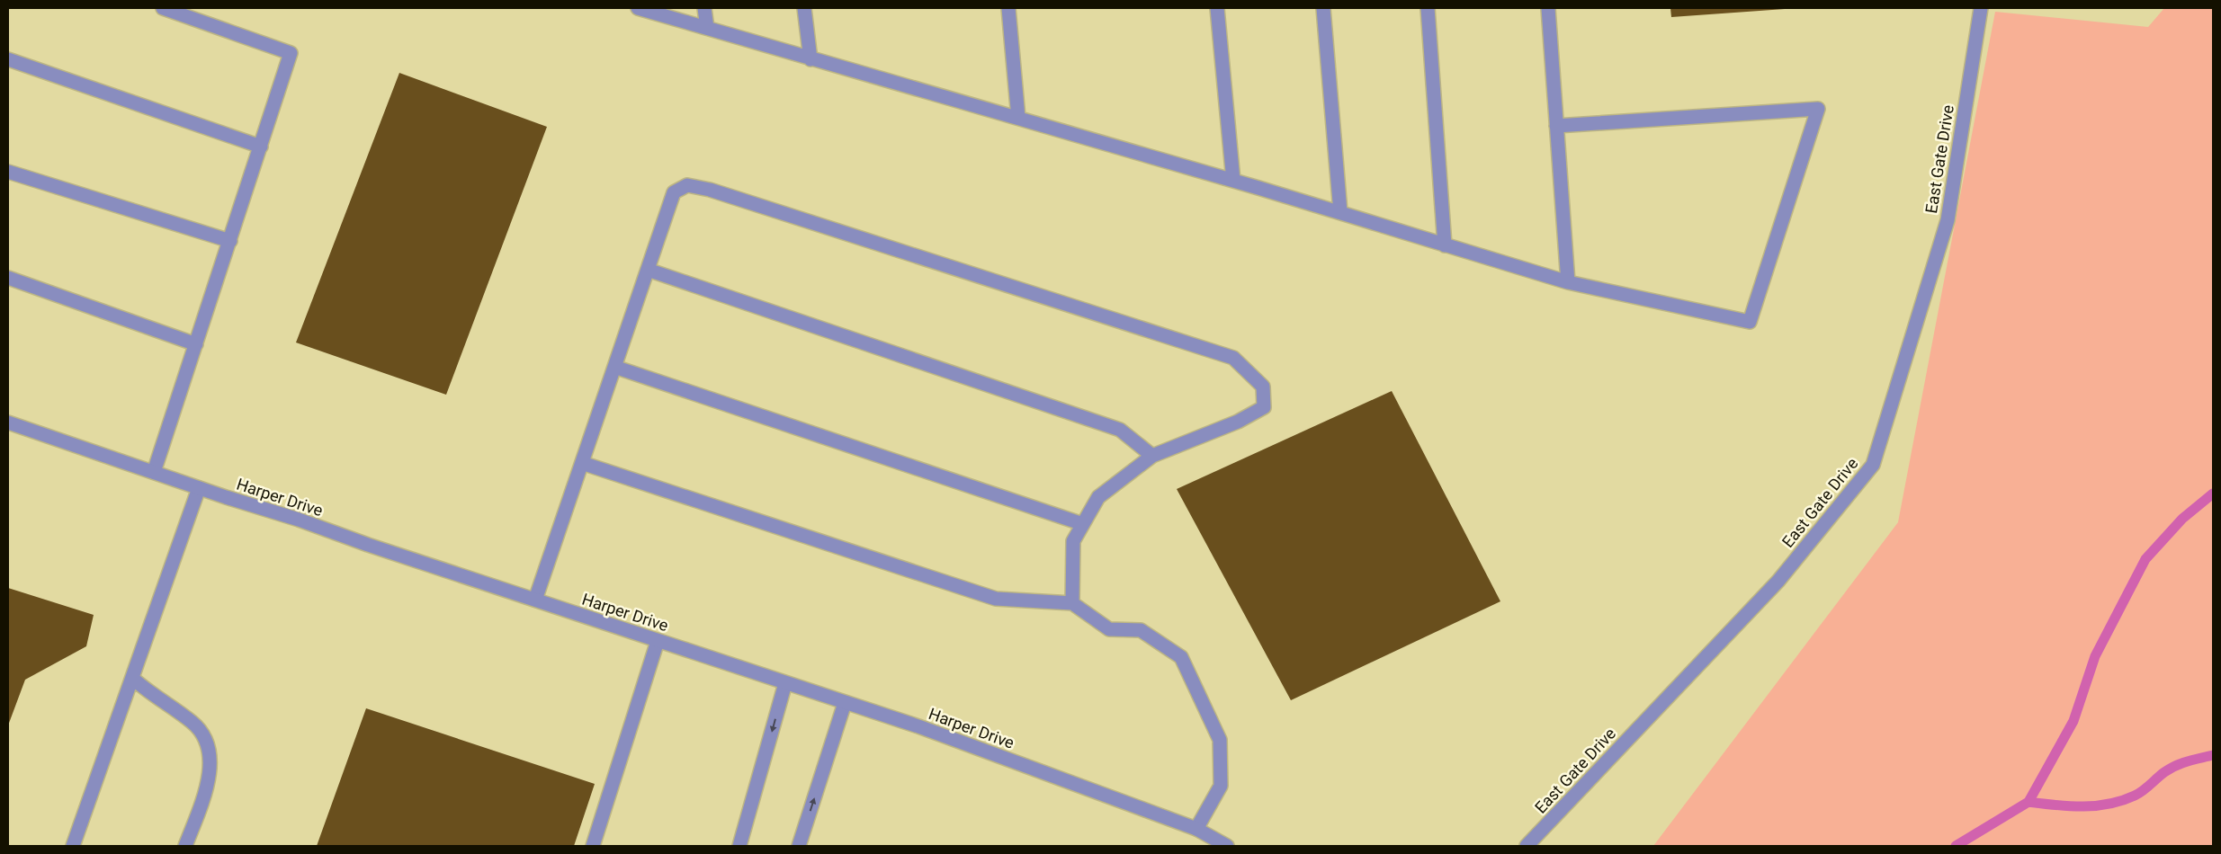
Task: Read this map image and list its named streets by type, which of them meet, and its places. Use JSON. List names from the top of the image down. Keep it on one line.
{"streets":{"street":["East Gate Drive","Harper Drive"]}}
